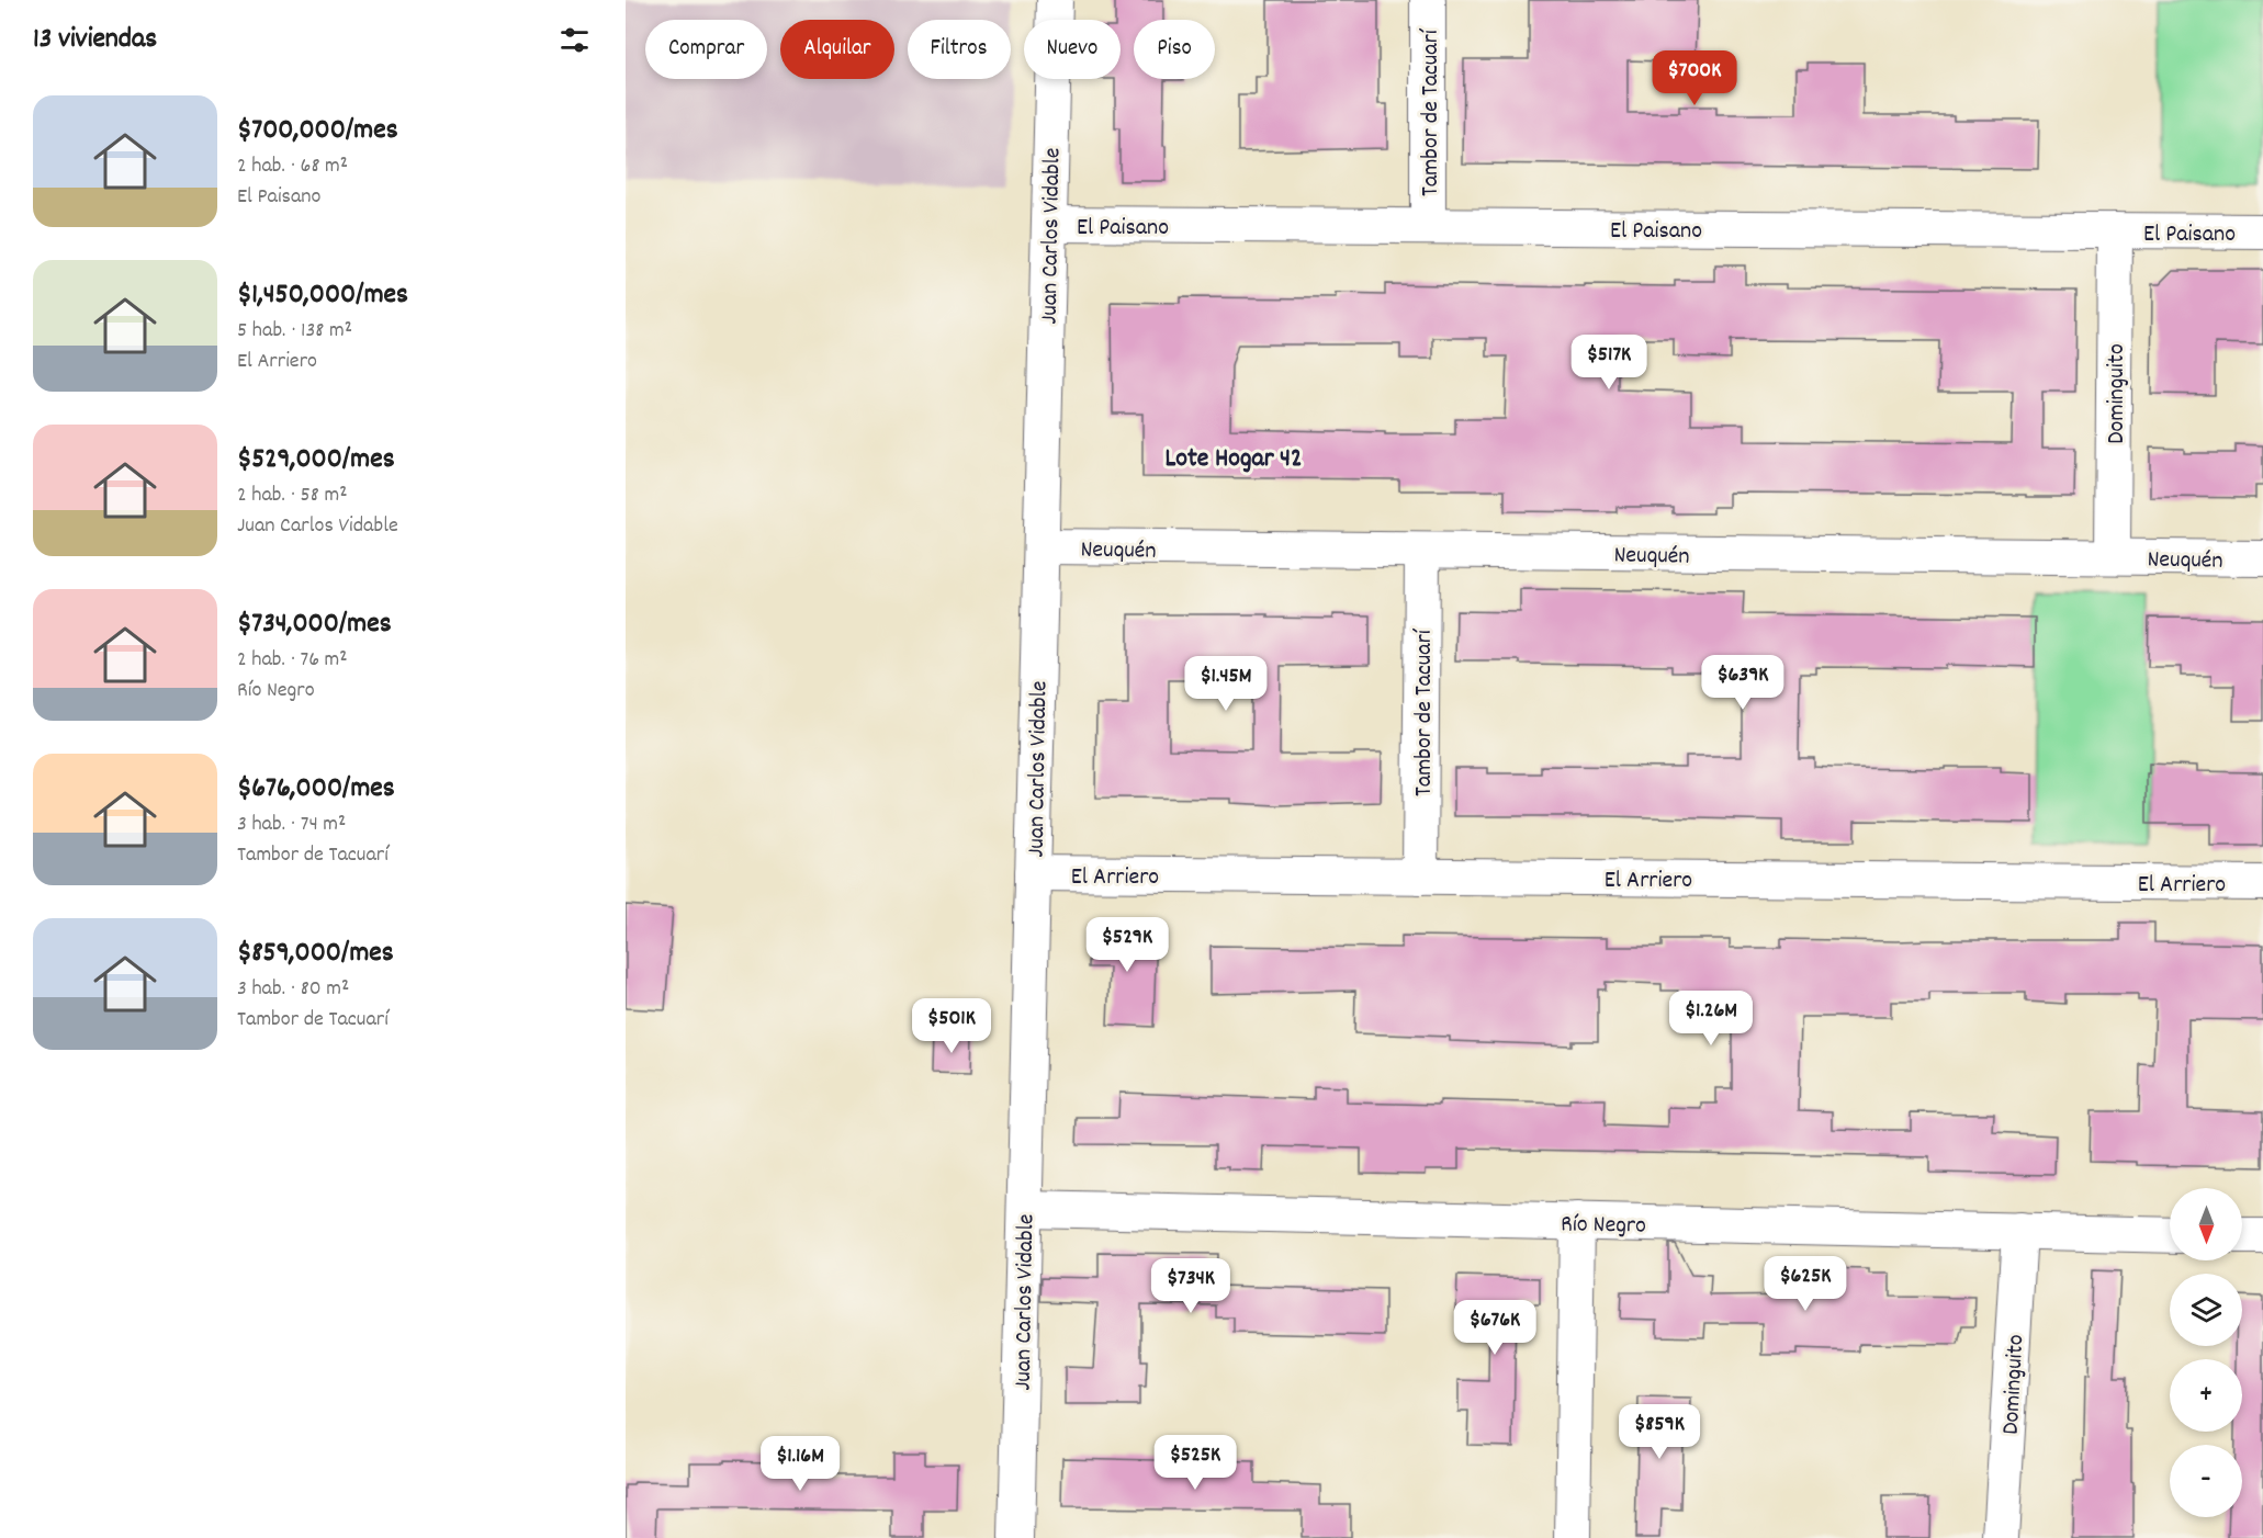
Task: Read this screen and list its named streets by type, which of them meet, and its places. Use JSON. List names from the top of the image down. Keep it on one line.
{"streets":{"street":["Tambor de Tacuarí","El Paisano","Juan Carlos Vidable","Dominguito","Neuquén","El Arriero","Río Negro"]},"crossings":[["Tambor de Tacuarí","El Paisano"],["Tambor de Tacuarí","Neuquén"],["Tambor de Tacuarí","El Arriero"],["El Paisano","Juan Carlos Vidable"],["El Paisano","Dominguito"],["Juan Carlos Vidable","Neuquén"],["Juan Carlos Vidable","El Arriero"],["Juan Carlos Vidable","Río Negro"],["Dominguito","Neuquén"],["Dominguito","Río Negro"]],"districts":["Lote Hogar 42"],"north":"bottom","page":{"heading":"13 viviendas","chip":["Comprar","Alquilar","Filtros","Nuevo","Piso"],"price":["$700K","$517K","$639K","$1.45M","$529K","$1.26M","$501K","$625K","$734K","$676K","$859K","$525K","$1.16M"],"list":[{"name":"$700,000/mes","note":"2 hab. · 68 m² · El Paisano"},{"name":"$1,450,000/mes","note":"5 hab. · 138 m² · El Arriero"},{"name":"$529,000/mes","note":"2 hab. · 58 m² · Juan Carlos Vidable"},{"name":"$734,000/mes","note":"2 hab. · 76 m² · Río Negro"},{"name":"$676,000/mes","note":"3 hab. · 74 m² · Tambor de Tacuarí"},{"name":"$859,000/mes","note":"3 hab. · 80 m² · Tambor de Tacuarí"}],"map_buttons":["+","−"]}}
